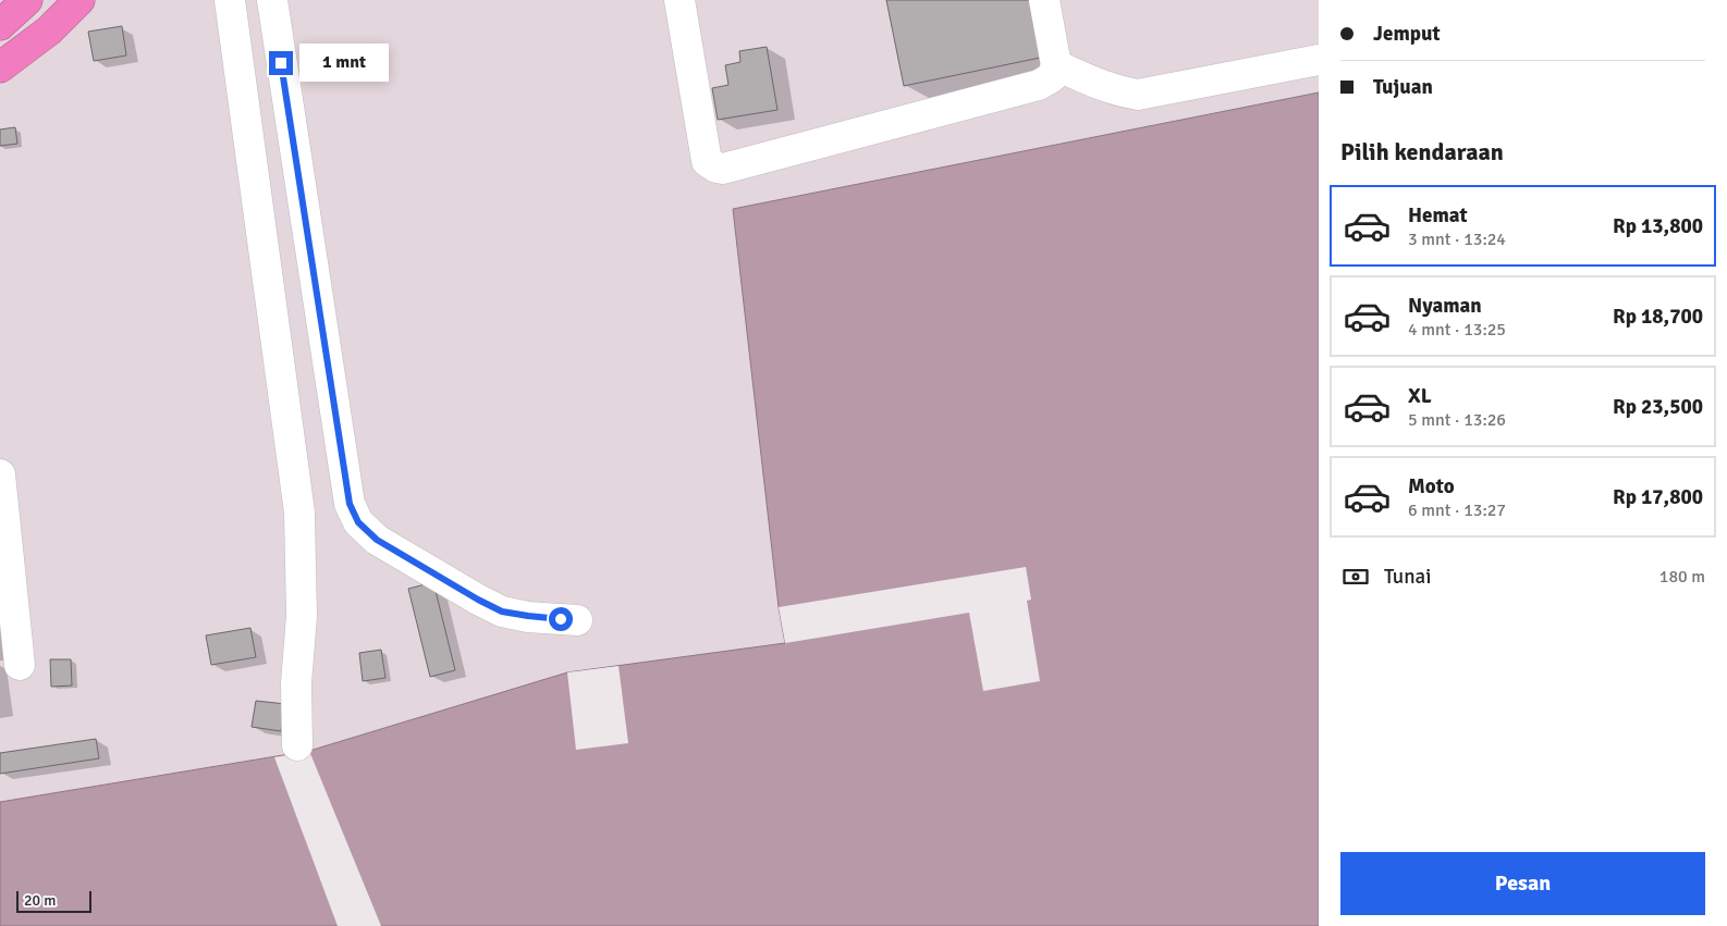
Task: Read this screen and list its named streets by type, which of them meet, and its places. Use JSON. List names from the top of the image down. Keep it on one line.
{"scale_bar":"20 m","page":{"banner":["Jemput","Tujuan"],"bubble":"1 mnt","heading":"Pilih kendaraan","list":[{"name":"Hemat","note":"3 mnt · 13:24","value":"Rp 13,800"},{"name":"Nyaman","note":"4 mnt · 13:25","value":"Rp 18,700"},{"name":"XL","note":"5 mnt · 13:26","value":"Rp 23,500"},{"name":"Moto","note":"6 mnt · 13:27","value":"Rp 17,800"}],"pay":["Tunai","180 m"],"buttons":"Pesan","scale":"20 m"}}
